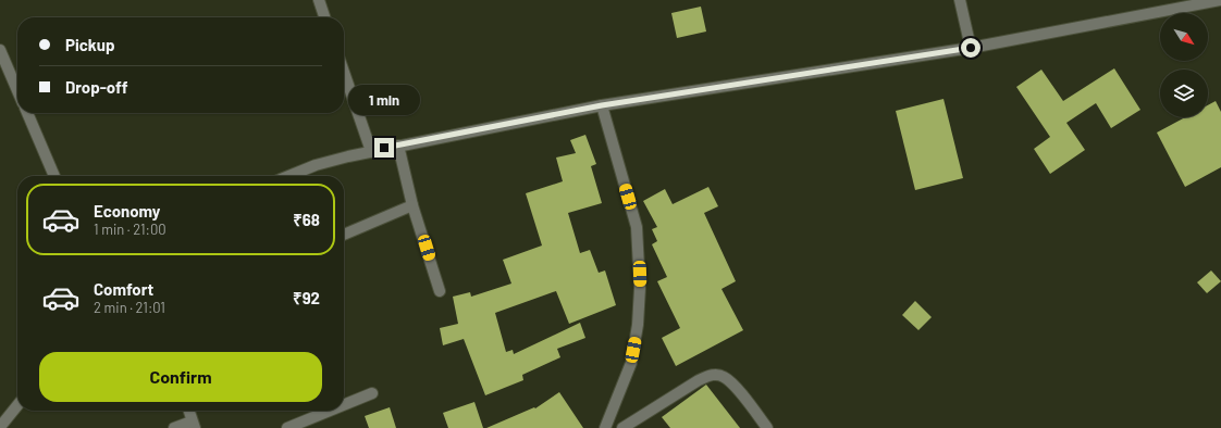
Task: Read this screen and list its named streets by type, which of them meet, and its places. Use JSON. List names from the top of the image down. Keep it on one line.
{"north":"bottom right","page":{"banner":["Pickup","Drop-off"],"bubble":"1 min","list":[{"name":"Economy","note":"1 min · 21:00","value":"₹68"},{"name":"Comfort","note":"2 min · 21:01","value":"₹92"}],"buttons":"Confirm"}}
